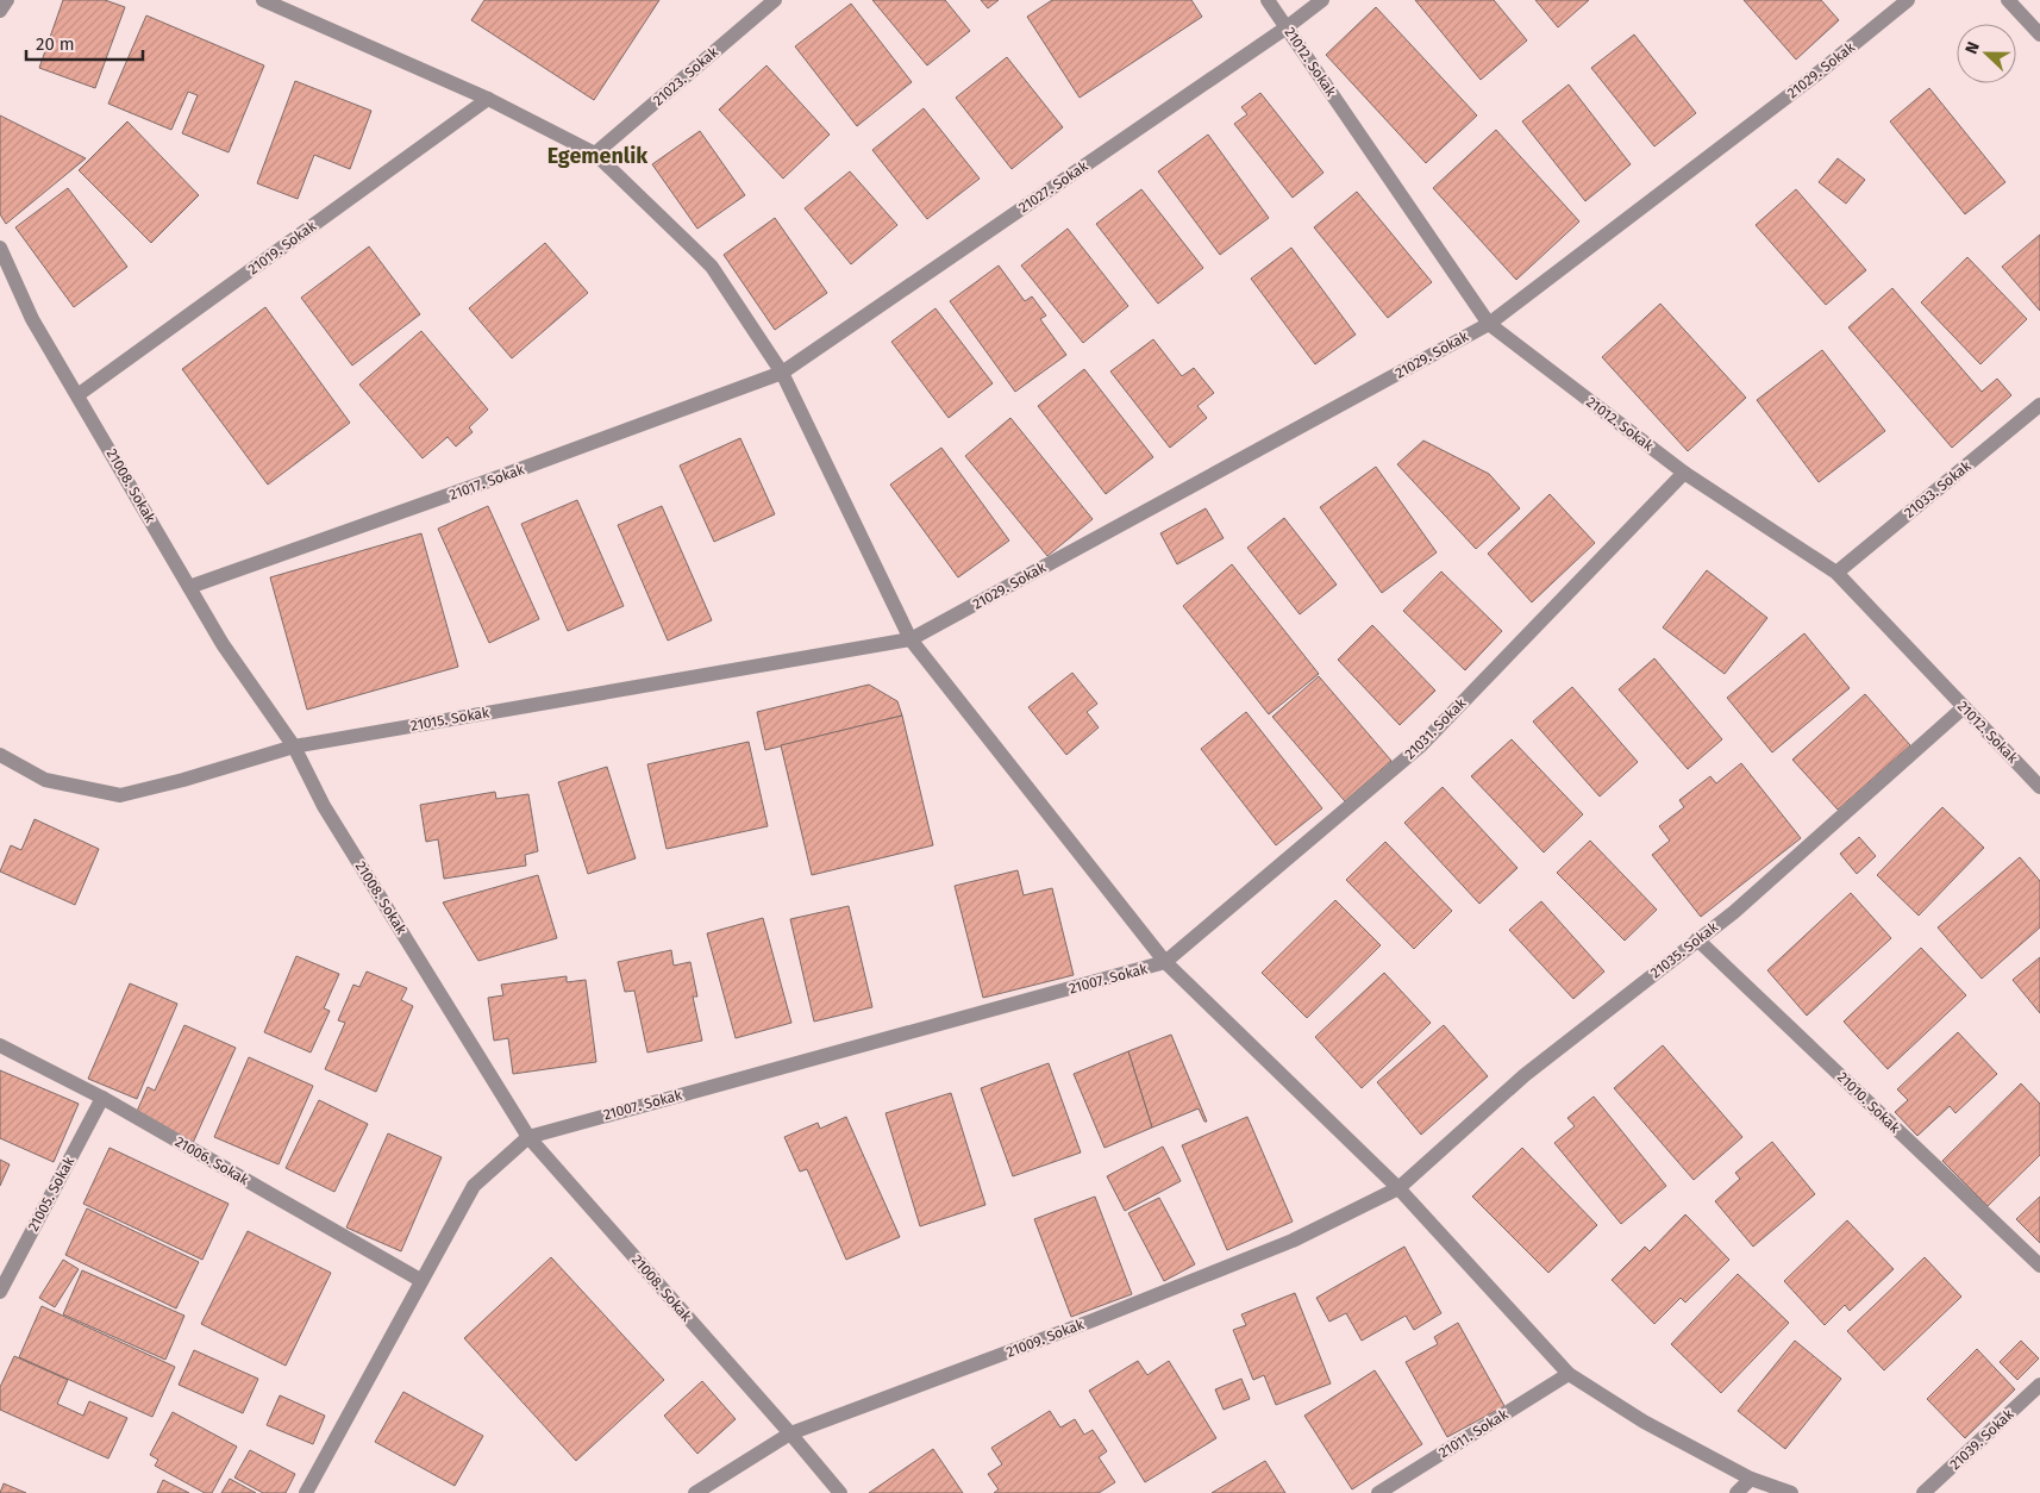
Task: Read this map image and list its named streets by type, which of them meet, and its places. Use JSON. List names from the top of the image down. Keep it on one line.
{"streets":{"street":["21012. Sokak","21029. Sokak","21023. Sokak","21027. Sokak","21019. Sokak","21017. Sokak","21008. Sokak","21033. Sokak","21015. Sokak","21031. Sokak","21035. Sokak","21007. Sokak","21010. Sokak","21006. Sokak","21005. Sokak","21009. Sokak","21011. Sokak","21039. Sokak"]},"crossings":[["21012. Sokak","21029. Sokak"],["21012. Sokak","21027. Sokak"],["21012. Sokak","21033. Sokak"],["21012. Sokak","21031. Sokak"],["21012. Sokak","21035. Sokak"],["21029. Sokak","21015. Sokak"],["21027. Sokak","21017. Sokak"],["21019. Sokak","21008. Sokak"],["21017. Sokak","21008. Sokak"],["21008. Sokak","21015. Sokak"],["21008. Sokak","21007. Sokak"],["21008. Sokak","21009. Sokak"],["21031. Sokak","21007. Sokak"],["21035. Sokak","21010. Sokak"],["21035. Sokak","21009. Sokak"],["21007. Sokak","21006. Sokak"],["21006. Sokak","21005. Sokak"]],"districts":["Egemenlik"],"scale_bar":"20 m","north":"left"}
